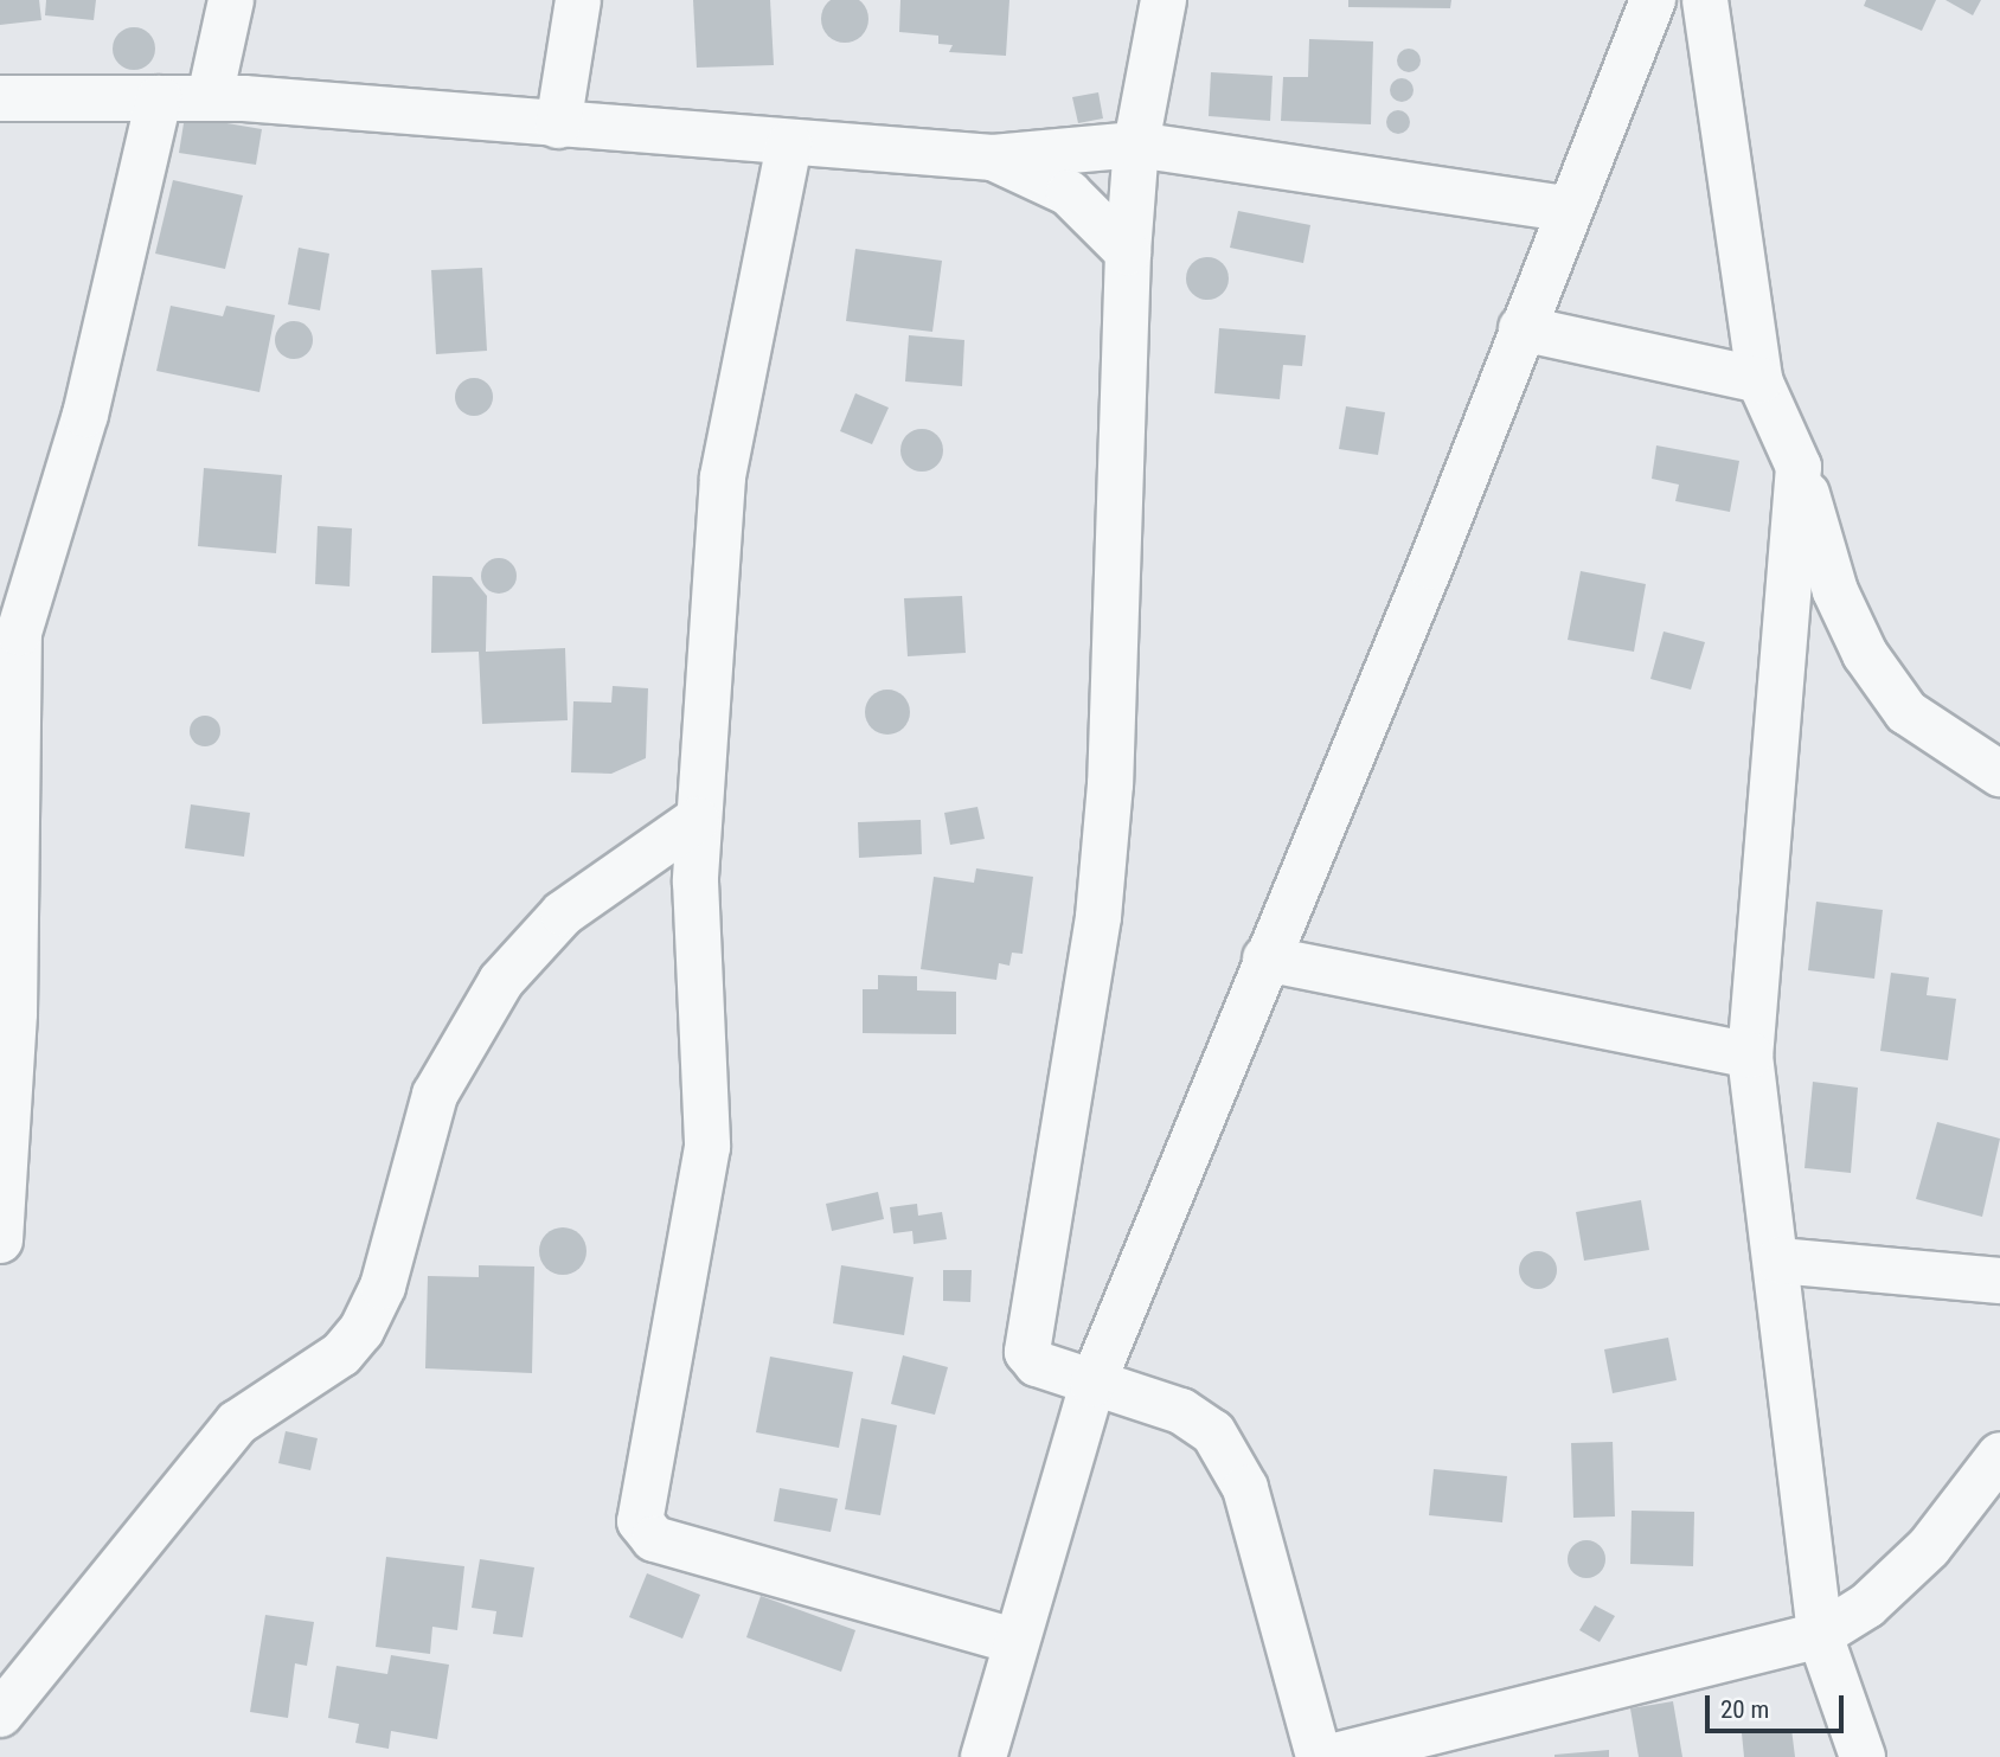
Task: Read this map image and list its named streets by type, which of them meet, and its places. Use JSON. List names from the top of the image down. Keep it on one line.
{"scale_bar":"20 m"}
